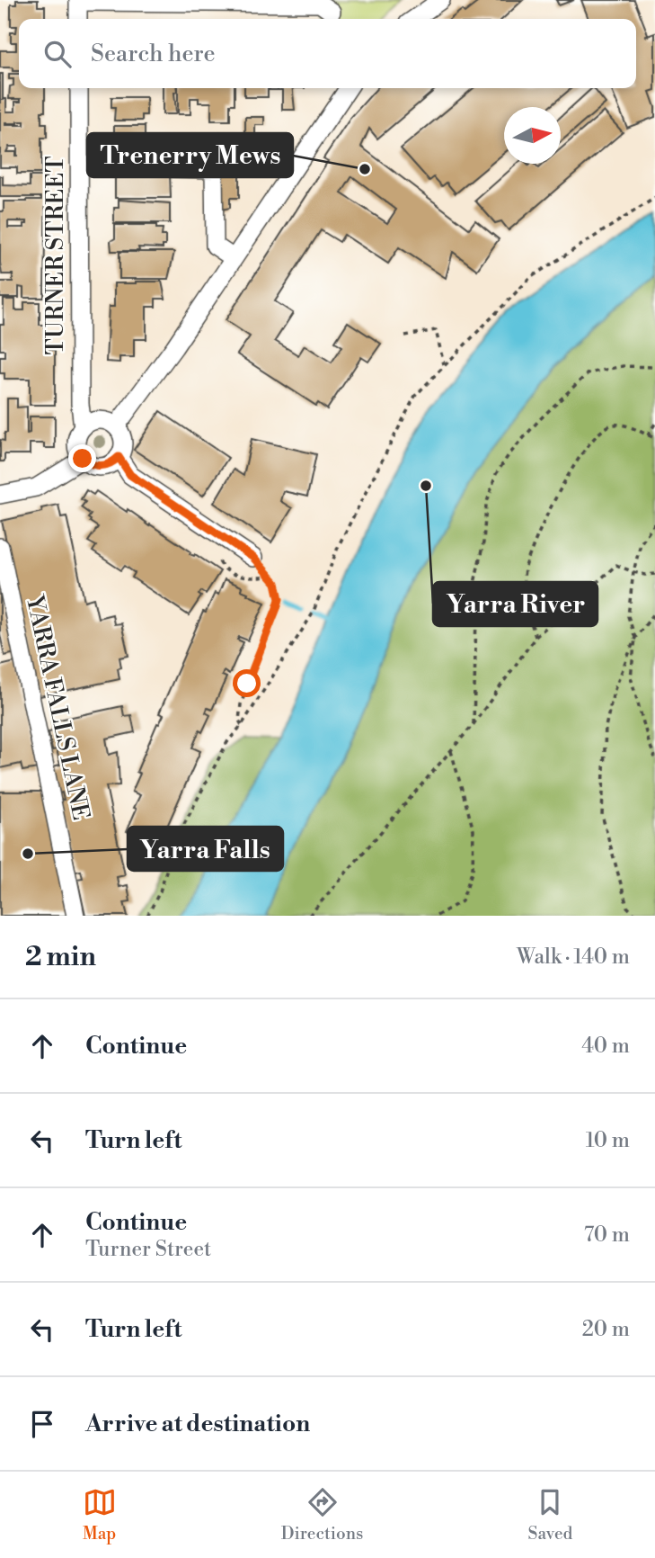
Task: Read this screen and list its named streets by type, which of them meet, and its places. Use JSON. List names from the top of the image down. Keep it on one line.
{"streets":{"street":["TURNER STREET","YARRA FALLS LANE"]},"places":["Trenerry Mews","Yarra River","Yarra Falls"],"north":"right","page":{"search":"Search here","heading":["2 min","Walk · 140 m"],"list":[["Continue","40 m"],["Turn left","10 m"],["Continue","Turner Street","70 m"],["Turn left","20 m"],"Arrive at destination"],"nav":["Map","Directions","Saved"]}}
